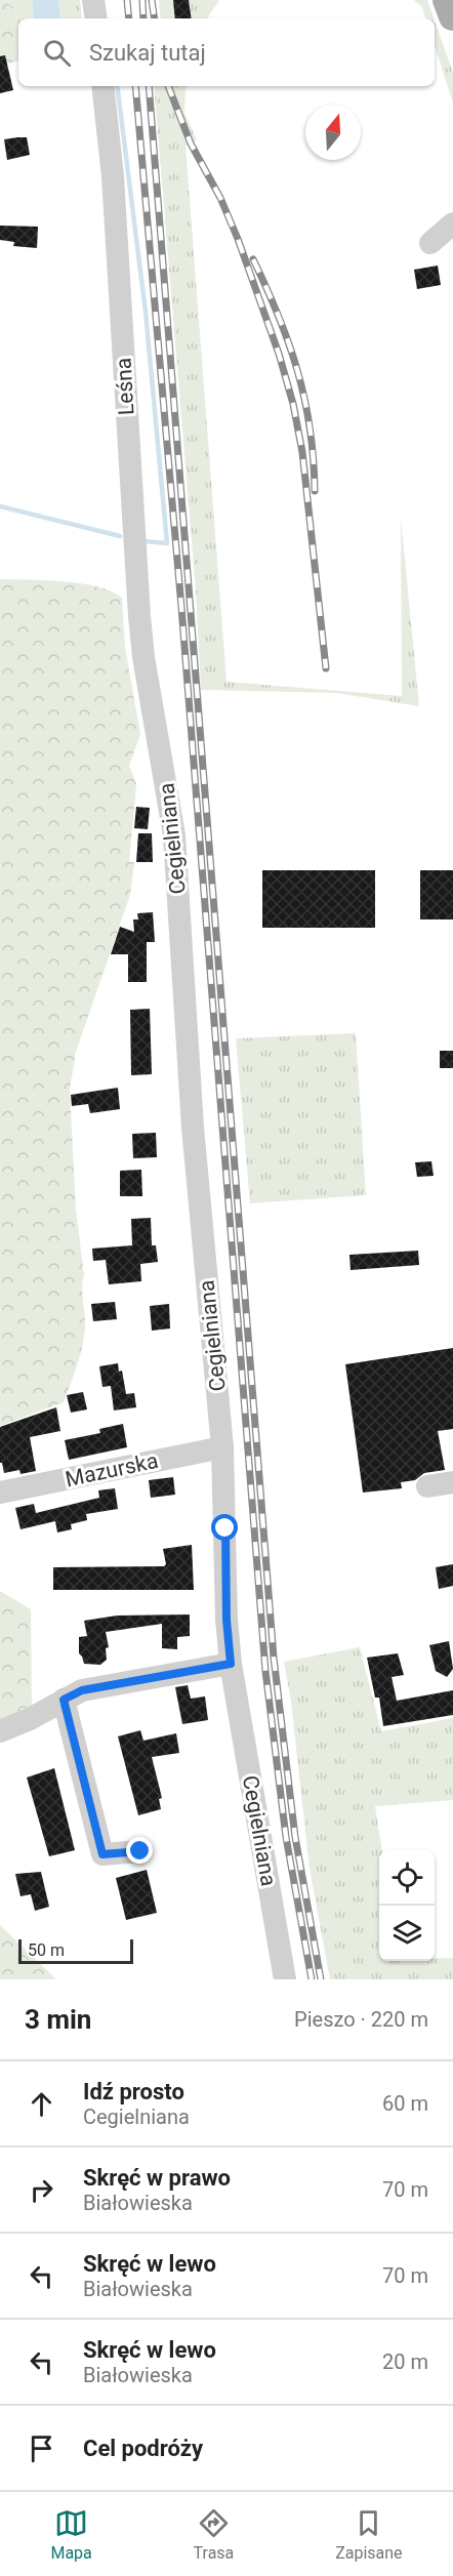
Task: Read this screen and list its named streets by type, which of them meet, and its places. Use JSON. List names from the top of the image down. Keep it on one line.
{"streets":{"street":["Leśna","Cegielniana","Mazurska"]},"crossings":[["Leśna","Cegielniana"],["Cegielniana","Mazurska"]],"scale_bar":"50 m","north":"top","page":{"search":"Szukaj tutaj","scale":"50 m","heading":["3 min","Pieszo · 220 m"],"list":[["Idź prosto","Cegielniana","60 m"],["Skręć w prawo","Białowieska","70 m"],["Skręć w lewo","Białowieska","70 m"],["Skręć w lewo","Białowieska","20 m"],"Cel podróży"],"nav":["Mapa","Trasa","Zapisane"]}}
